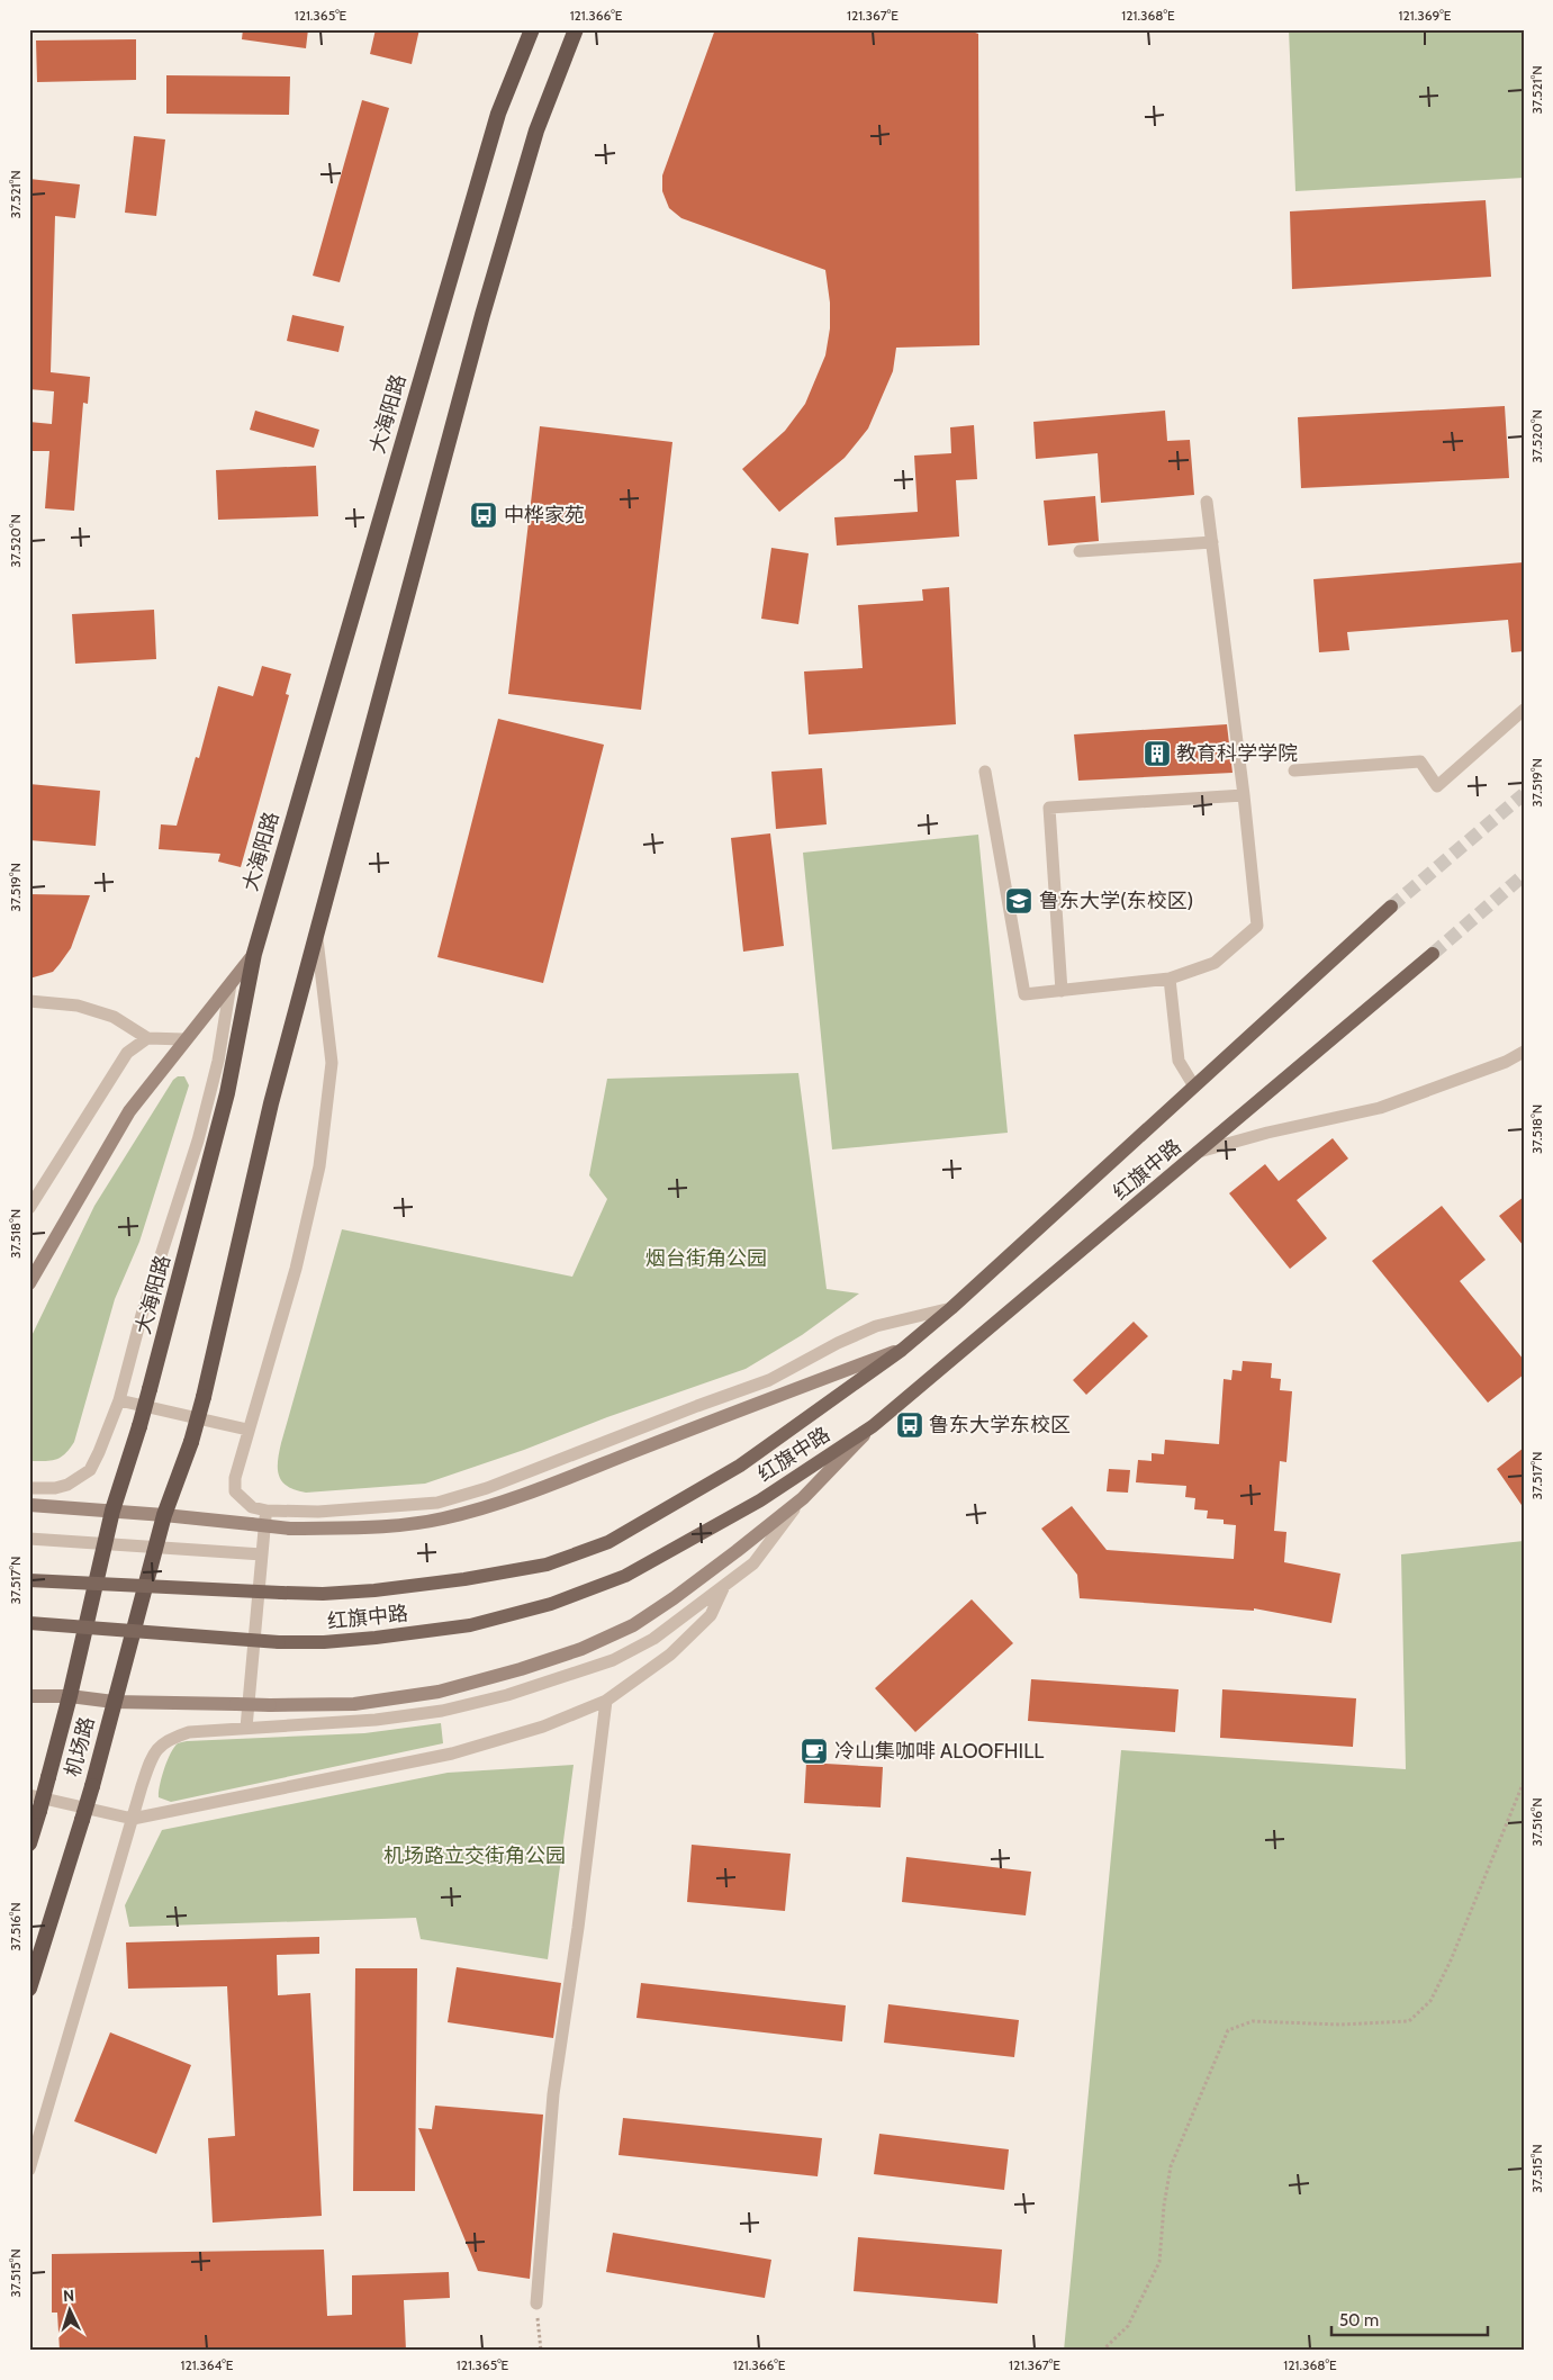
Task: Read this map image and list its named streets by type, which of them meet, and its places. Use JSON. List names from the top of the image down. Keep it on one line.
{"streets":{"highway":["大海阳路","机场路"],"main road":["红旗中路"]},"crossings":[["大海阳路","机场路"]],"parks":["烟台街角公园","机场路立交街角公园"],"places":{"bus stop":["中桦家苑","鲁东大学东校区"],"building":["教育科学学院"],"school or university":["鲁东大学(东校区)"],"cafe":["冷山集咖啡 ALOOFHILL"]},"scale_bar":"50 m","north":"top","coordinates":["121.365°E","121.366°E","121.367°E","121.368°E","121.369°E","37.521°N","37.520°N","37.519°N","37.518°N","37.517°N","37.516°N","37.515°N","121.364°E"]}
